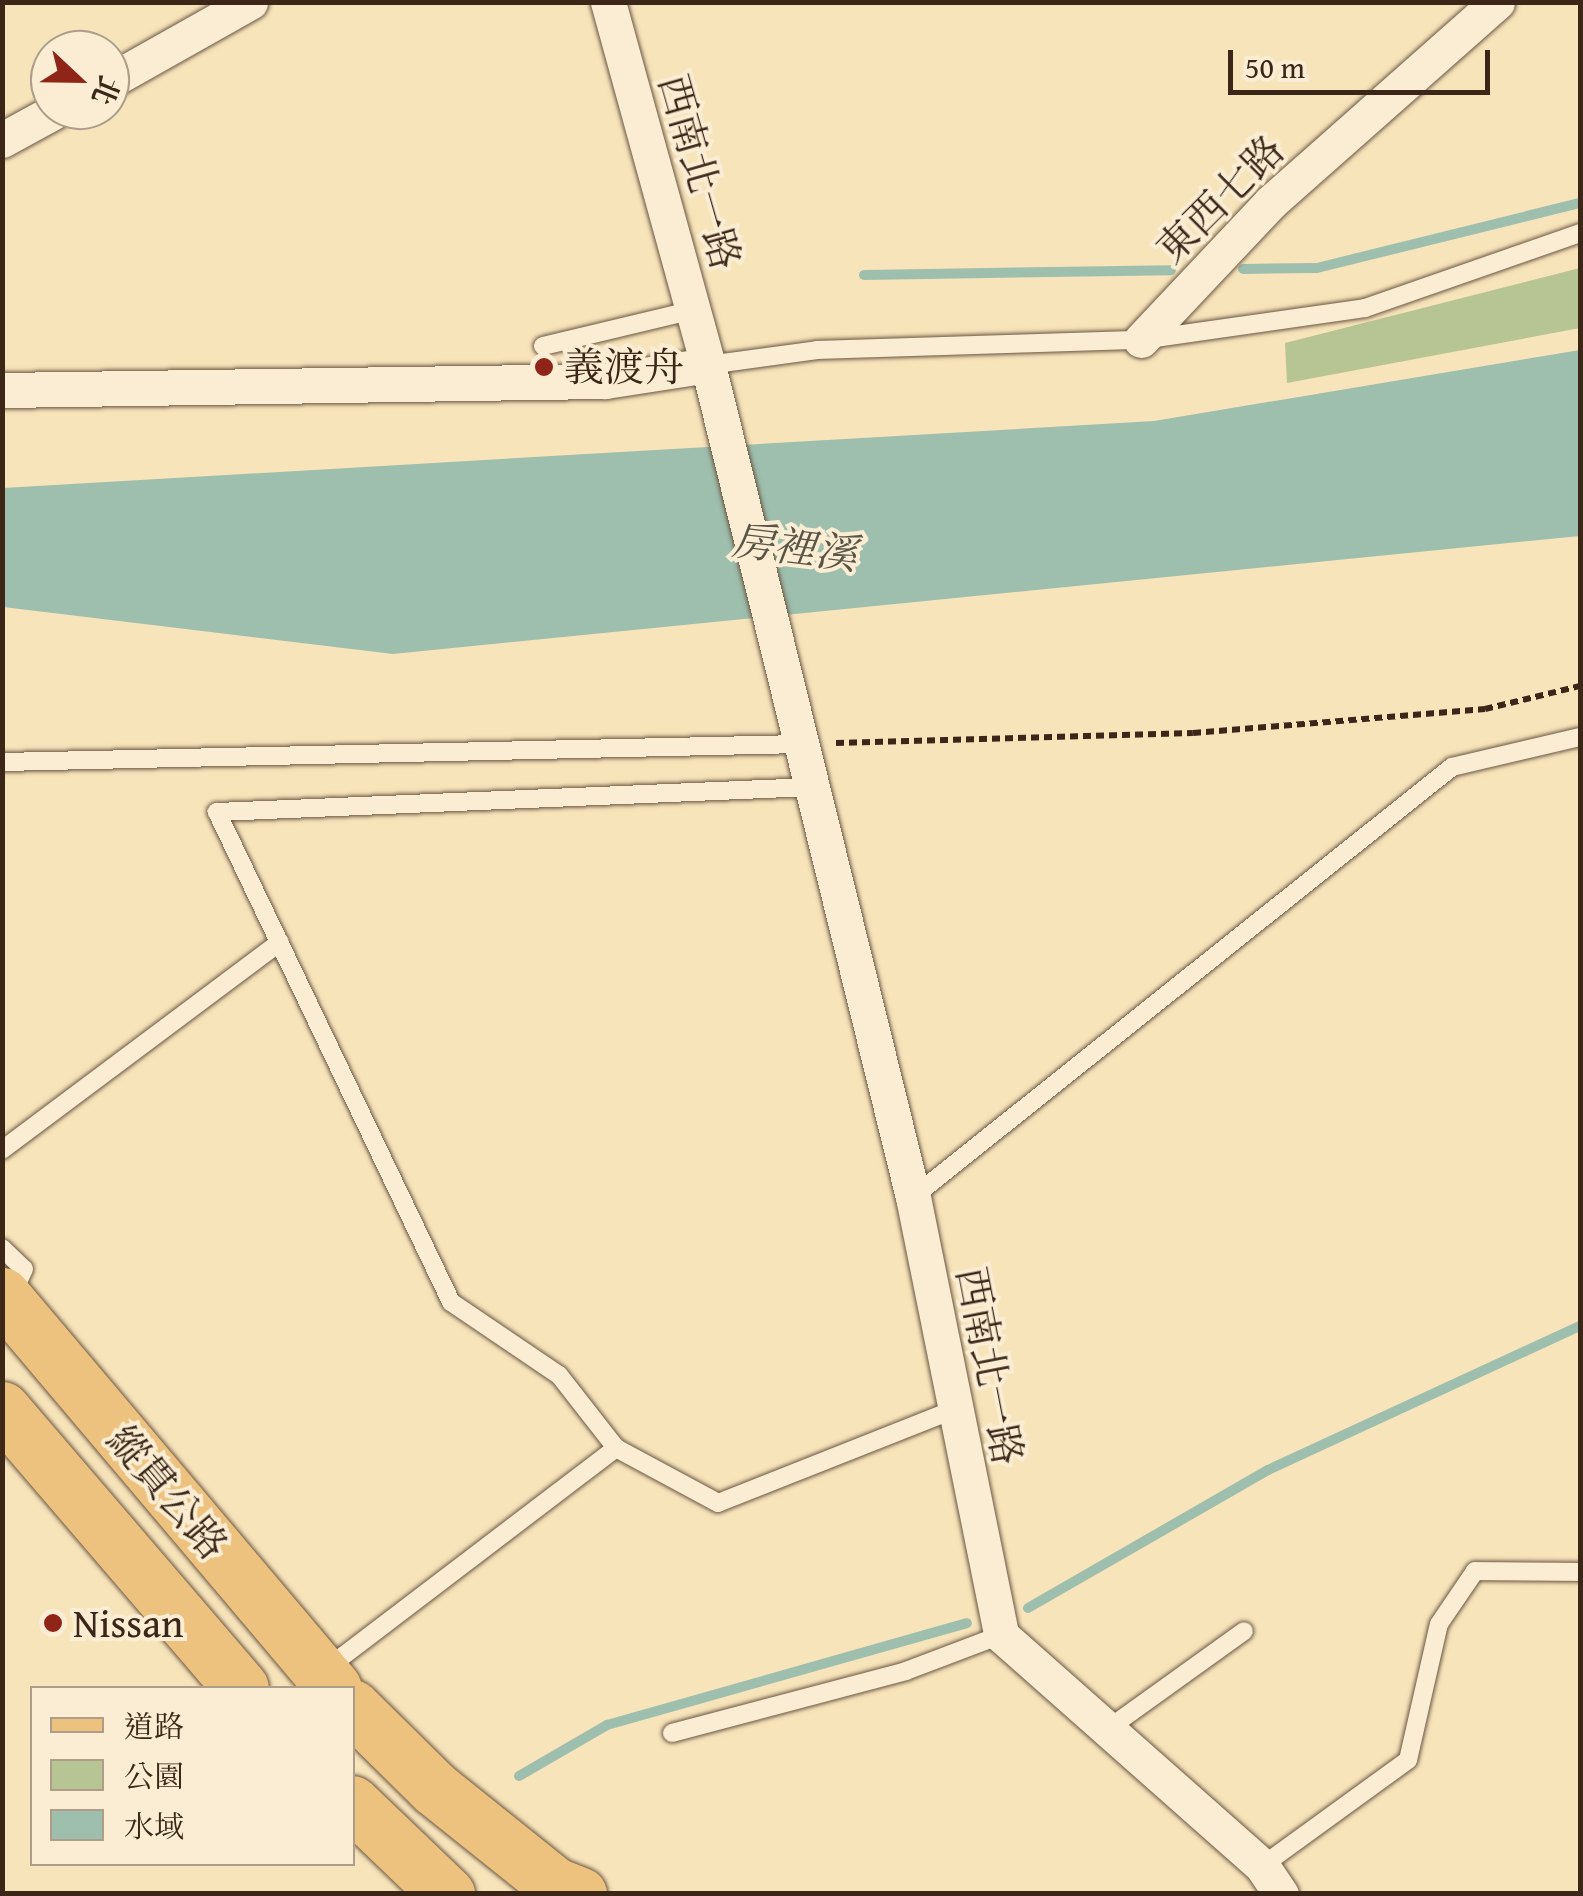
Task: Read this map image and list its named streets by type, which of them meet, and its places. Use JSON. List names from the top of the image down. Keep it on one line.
{"streets":{"main road":["縱貫公路"],"street":["西南北一路","東西七路"]},"water":["房裡溪"],"places":["義渡舟","Nissan"],"legend":["道路","公園","水域"],"scale_bar":"50 m","north":"right"}
